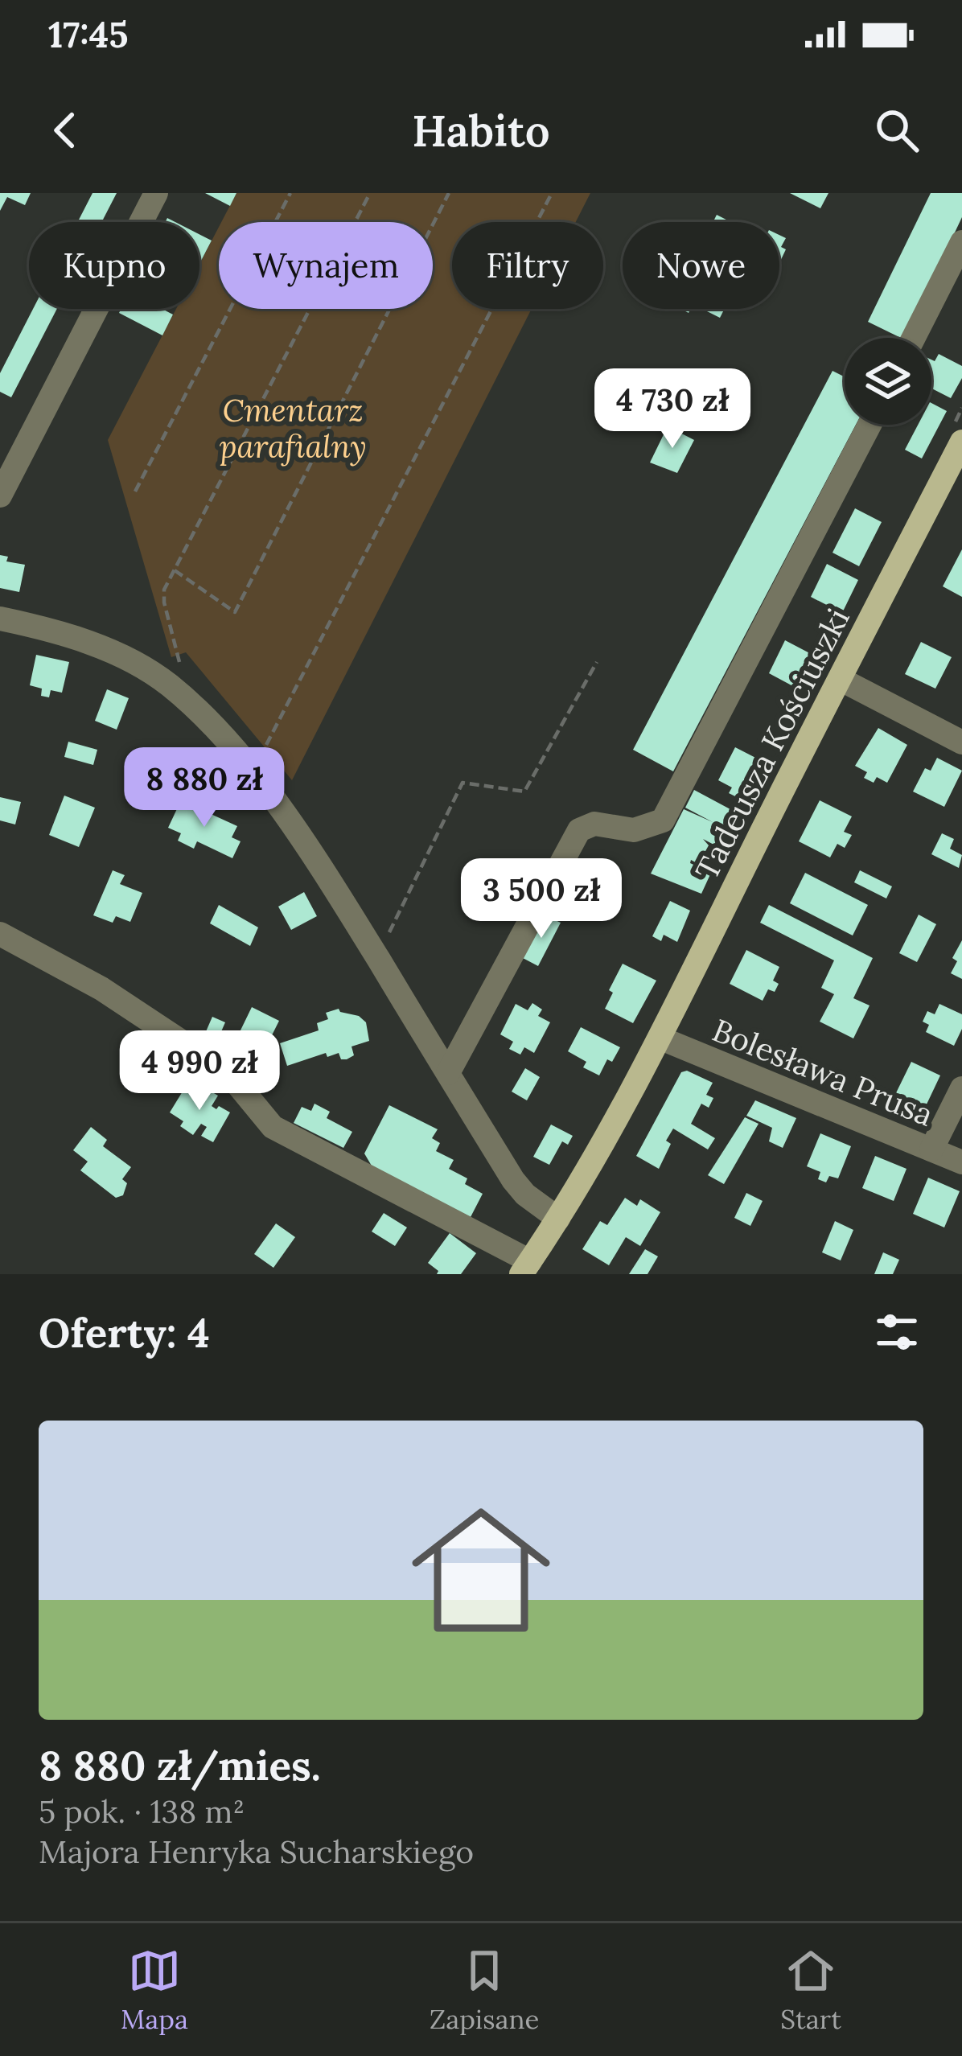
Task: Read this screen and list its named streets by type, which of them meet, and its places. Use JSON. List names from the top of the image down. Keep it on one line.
{"streets":{"main road":["Tadeusza Kościuszki"],"street":["Bolesława Prusa"]},"crossings":[["Tadeusza Kościuszki","Bolesława Prusa"]],"parks":["Cmentarz parafialny"],"page":{"status":"17:45","header":"Habito","chip":["Kupno","Wynajem","Filtry","Nowe"],"price":["4 730 zł","8 880 zł","3 500 zł","4 990 zł"],"heading":"Oferty: 4","list":[{"name":"8 880 zł/mies.","note":"5 pok. · 138 m² · Majora Henryka Sucharskiego"}],"tabs":["Mapa","Zapisane","Start"]}}
